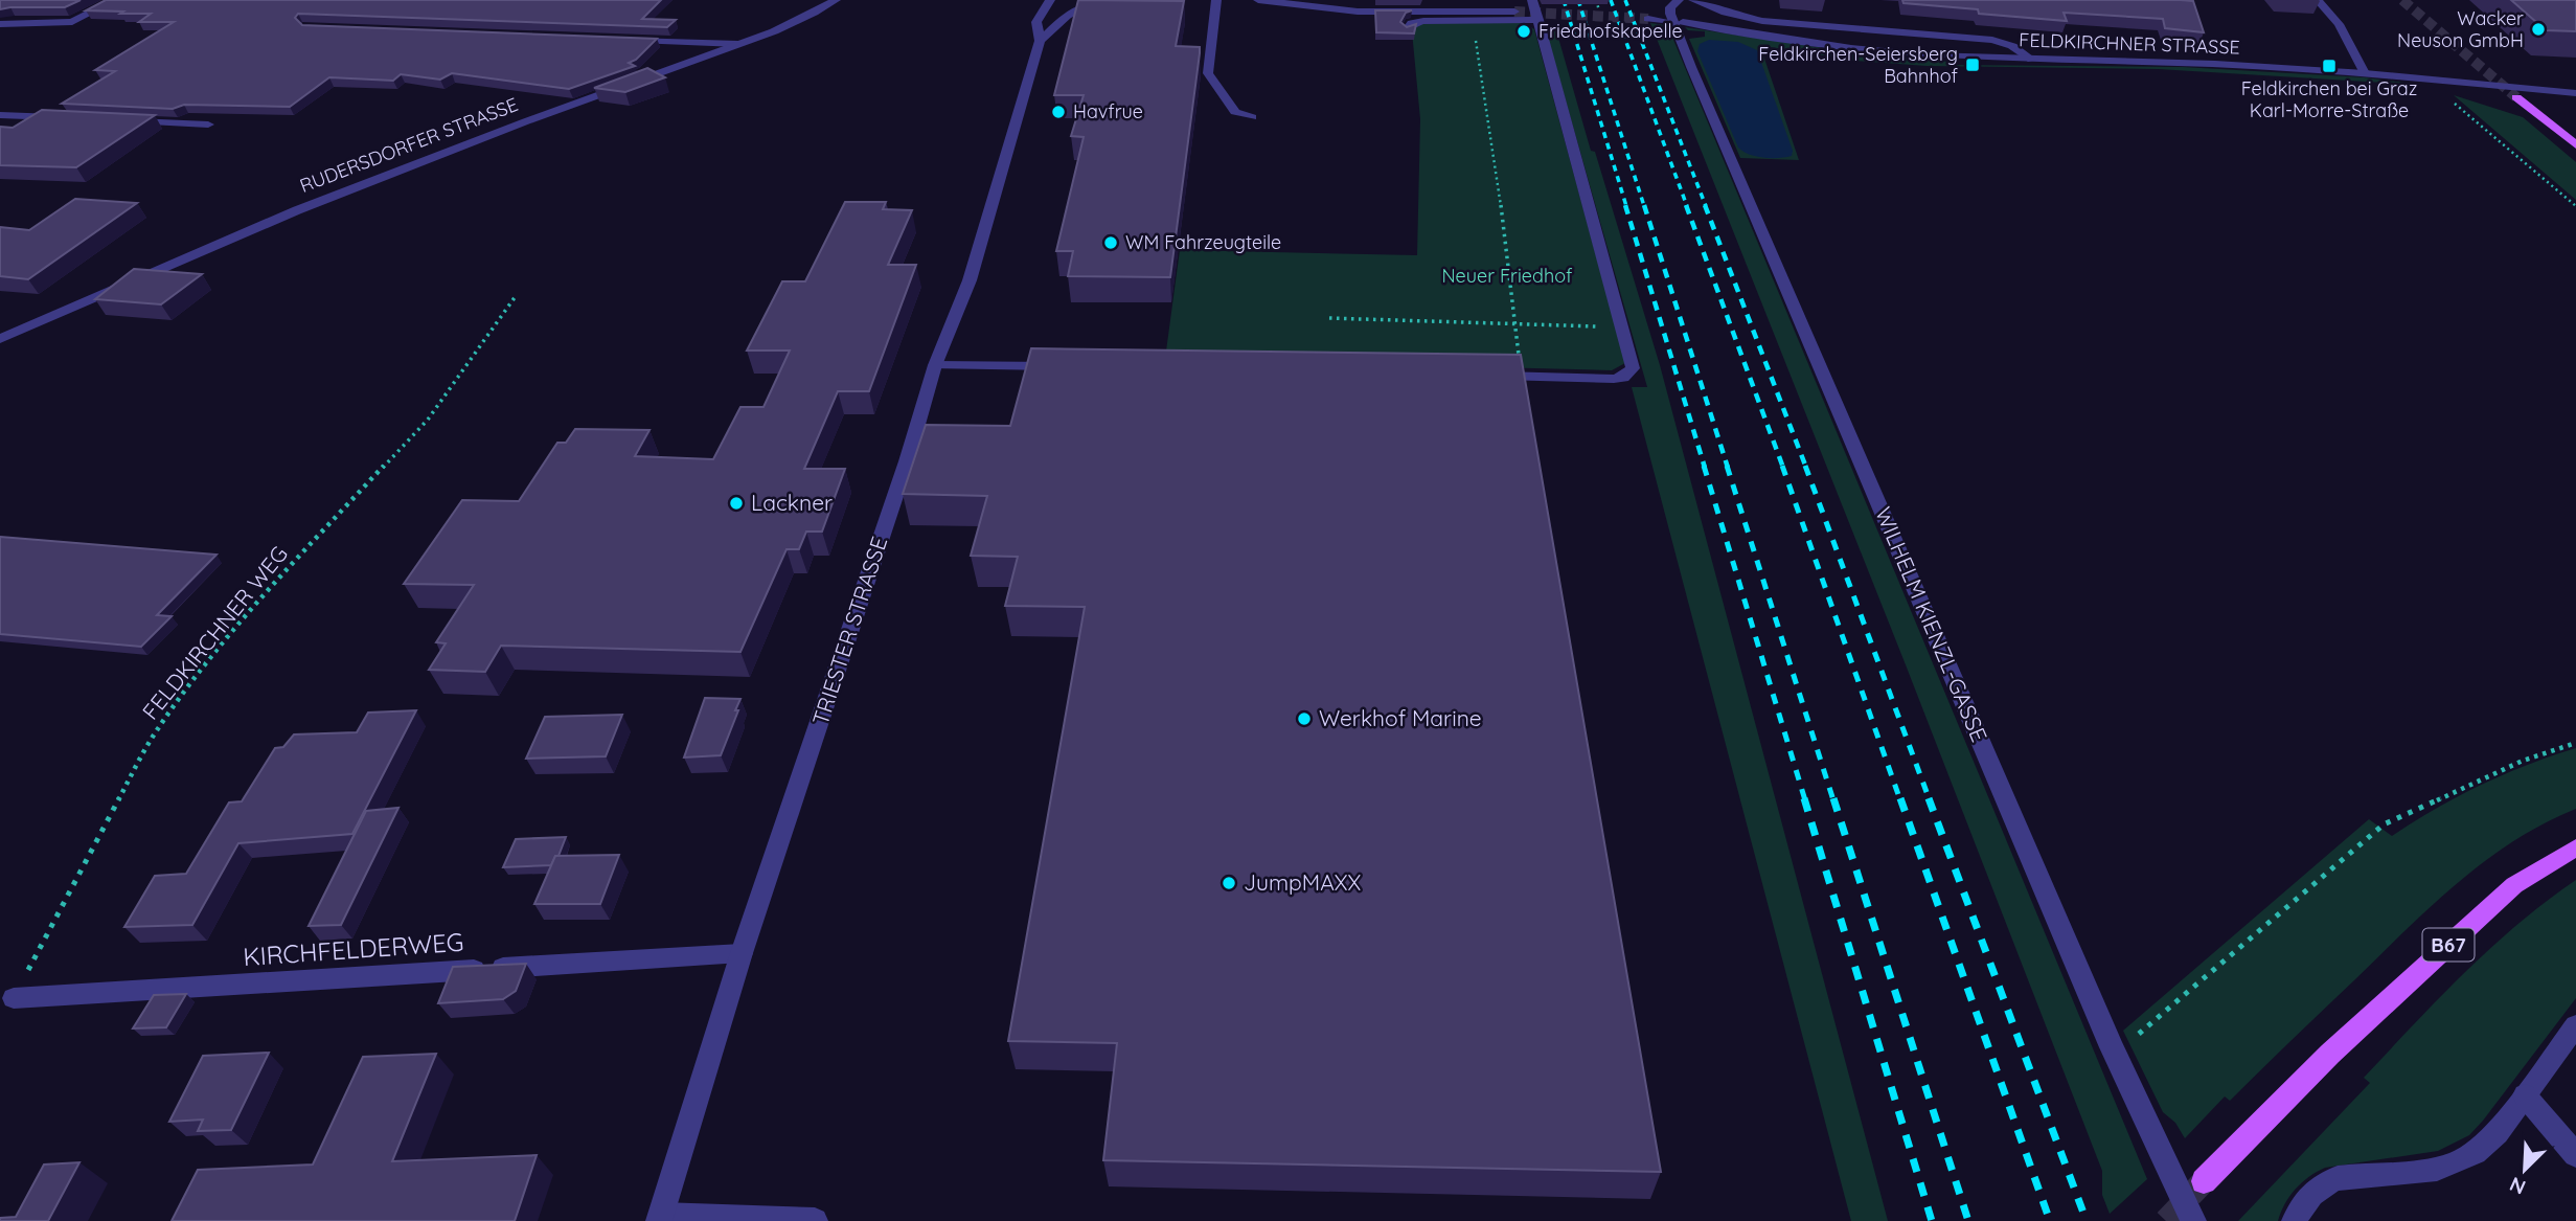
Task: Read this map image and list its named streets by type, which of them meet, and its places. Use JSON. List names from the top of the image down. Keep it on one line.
{"streets":{"main road":["B67"],"street":["FELDKIRCHNER STRASSE","RUDERSDORFER STRASSE","WILHELM KIENZL-GASSE","TRIESTER STRASSE","KIRCHFELDERWEG"],"path":["FELDKIRCHNER WEG"]},"crossings":[["FELDKIRCHNER STRASSE","WILHELM KIENZL-GASSE"],["TRIESTER STRASSE","KIRCHFELDERWEG"],["FELDKIRCHNER WEG","KIRCHFELDERWEG"]],"parks":["Neuer Friedhof"],"places":{"other":["Wacker Neuson GmbH","Friedhofskapelle","Havfrue","WM Fahrzeugteile","Lackner","Werkhof Marine","JumpMAXX"],"transit":["Feldkirchen-Seiersberg Bahnhof","Feldkirchen bei Graz Karl-Morre-Straße"]},"north":"bottom left"}
